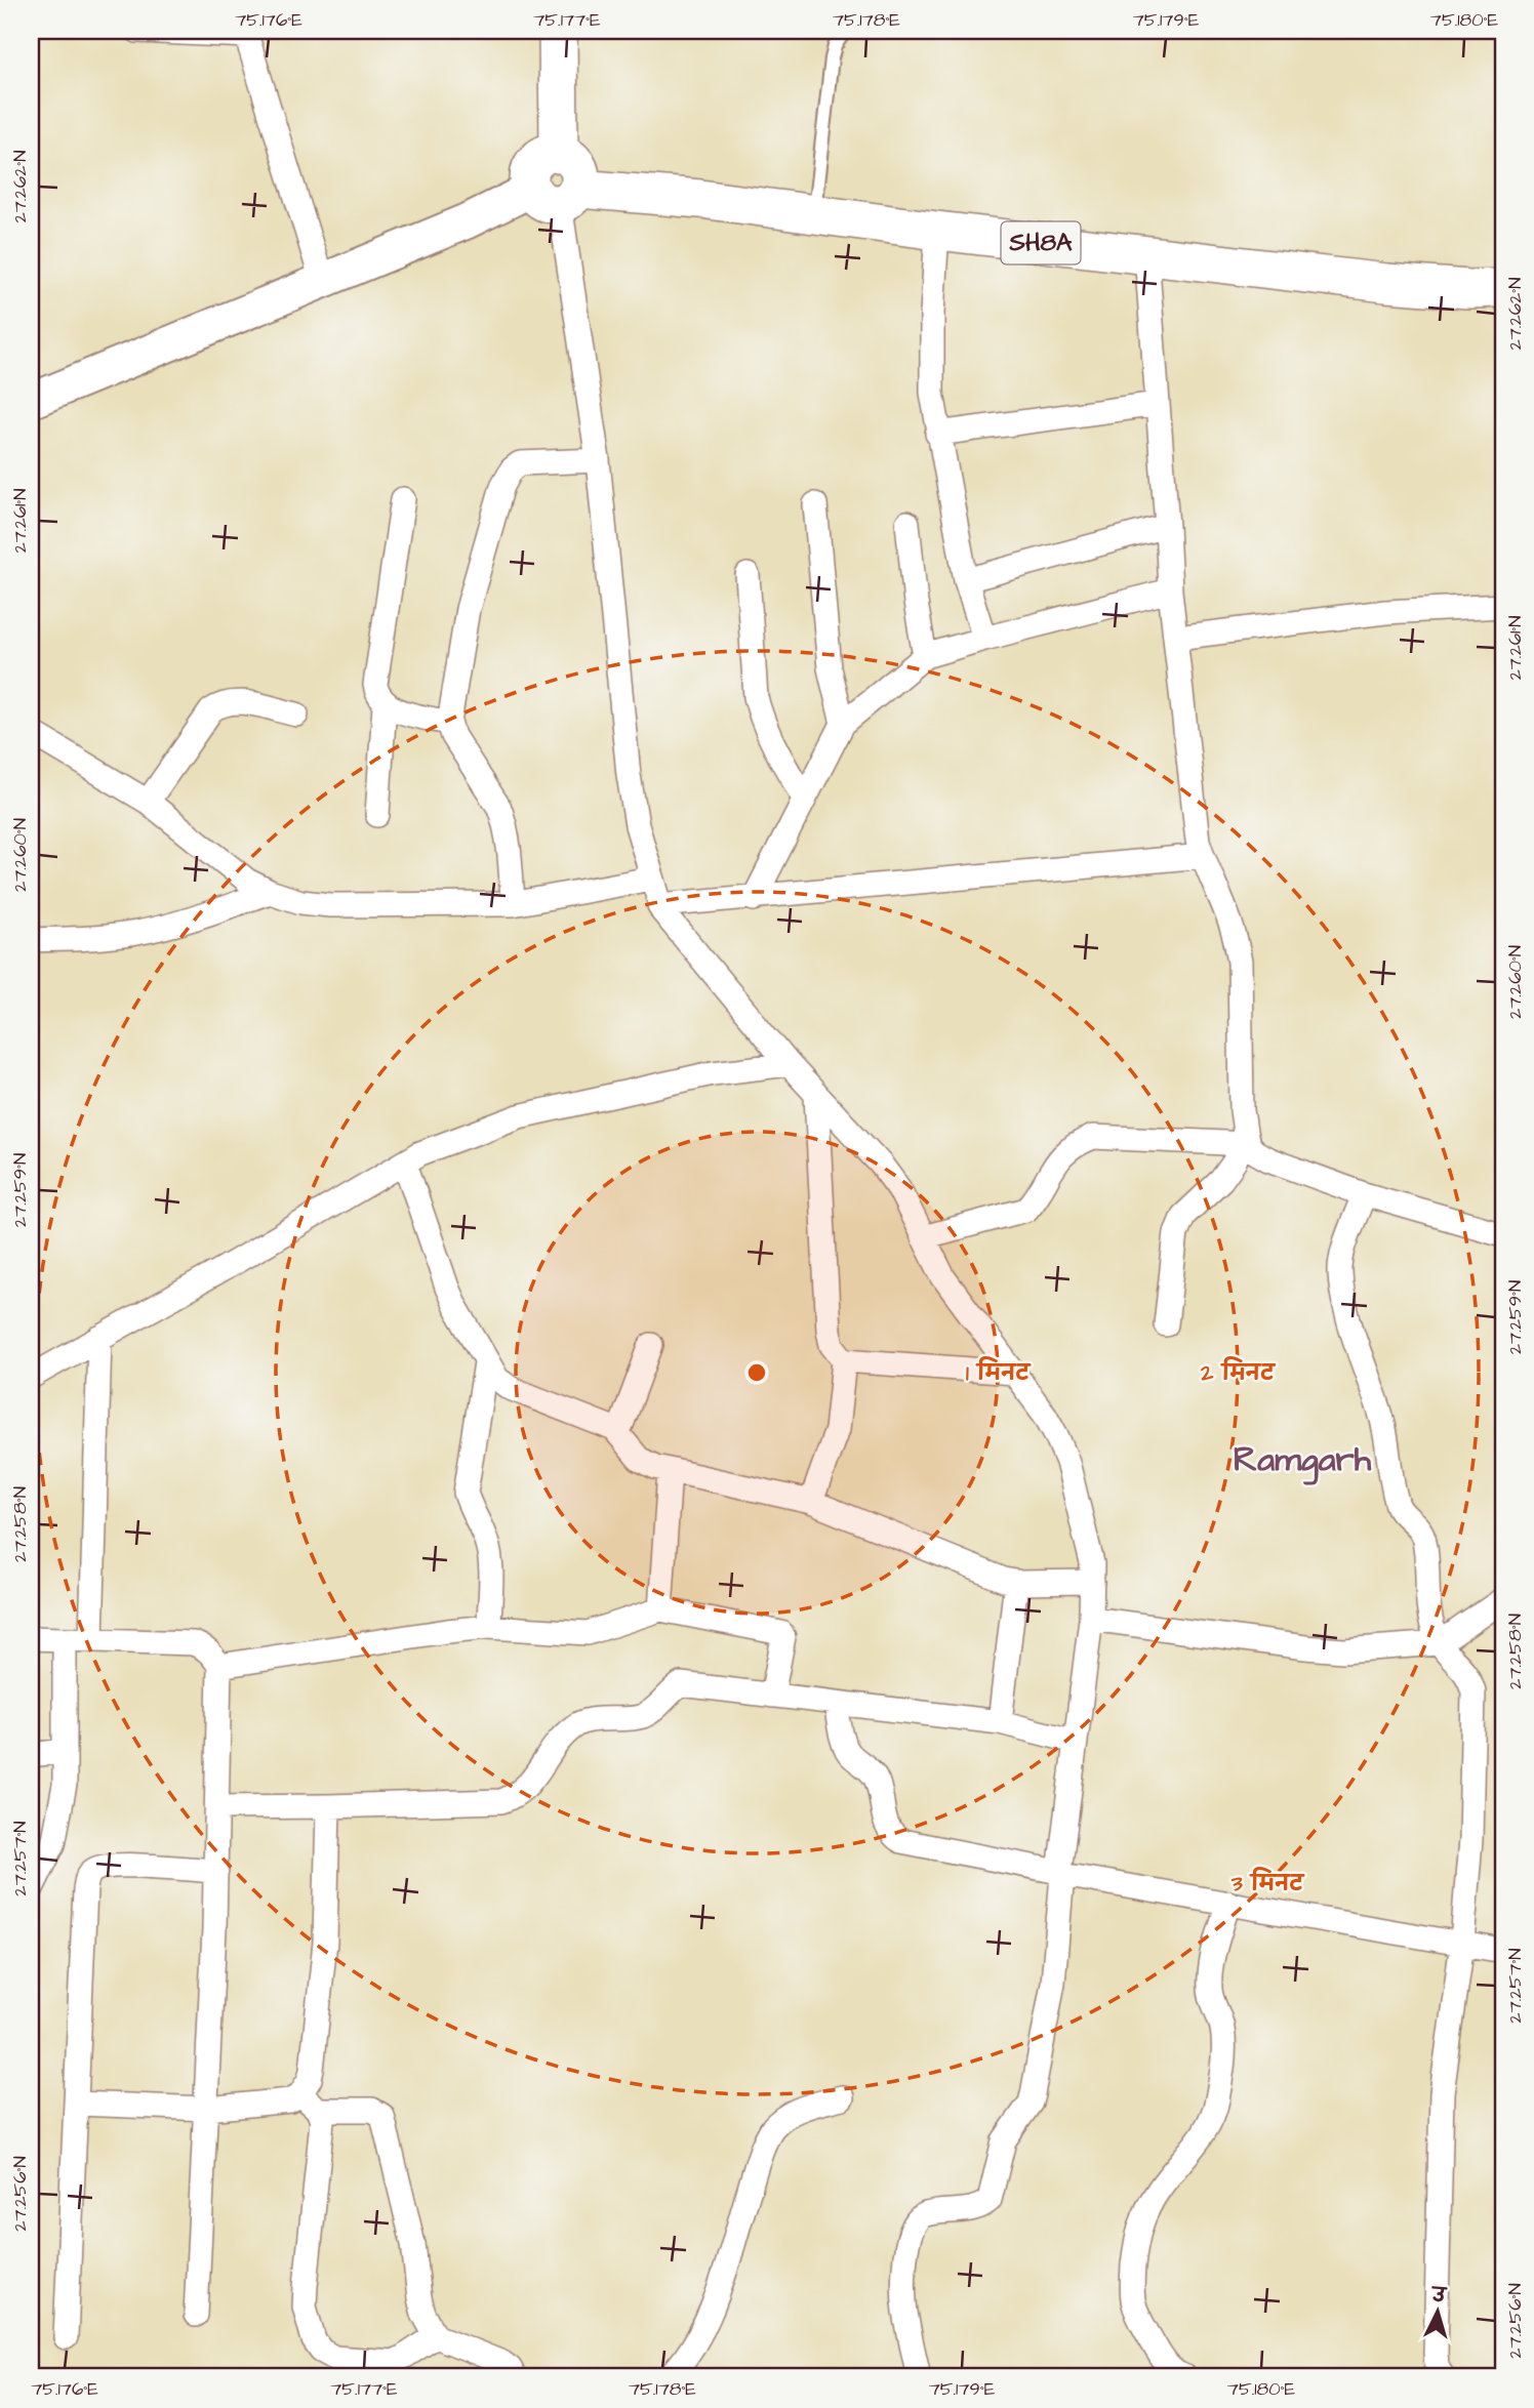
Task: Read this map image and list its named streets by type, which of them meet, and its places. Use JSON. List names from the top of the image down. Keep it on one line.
{"streets":{"main road":["SH8A"]},"districts":["Ramgarh"],"north":"top","coordinates":["75.176°E","75.177°E","75.178°E","75.179°E","75.180°E","27.262°N","27.261°N","27.260°N","27.259°N","27.258°N","27.257°N","27.256°N"],"rings":["1 मिनट","2 मिनट","3 मिनट"]}
